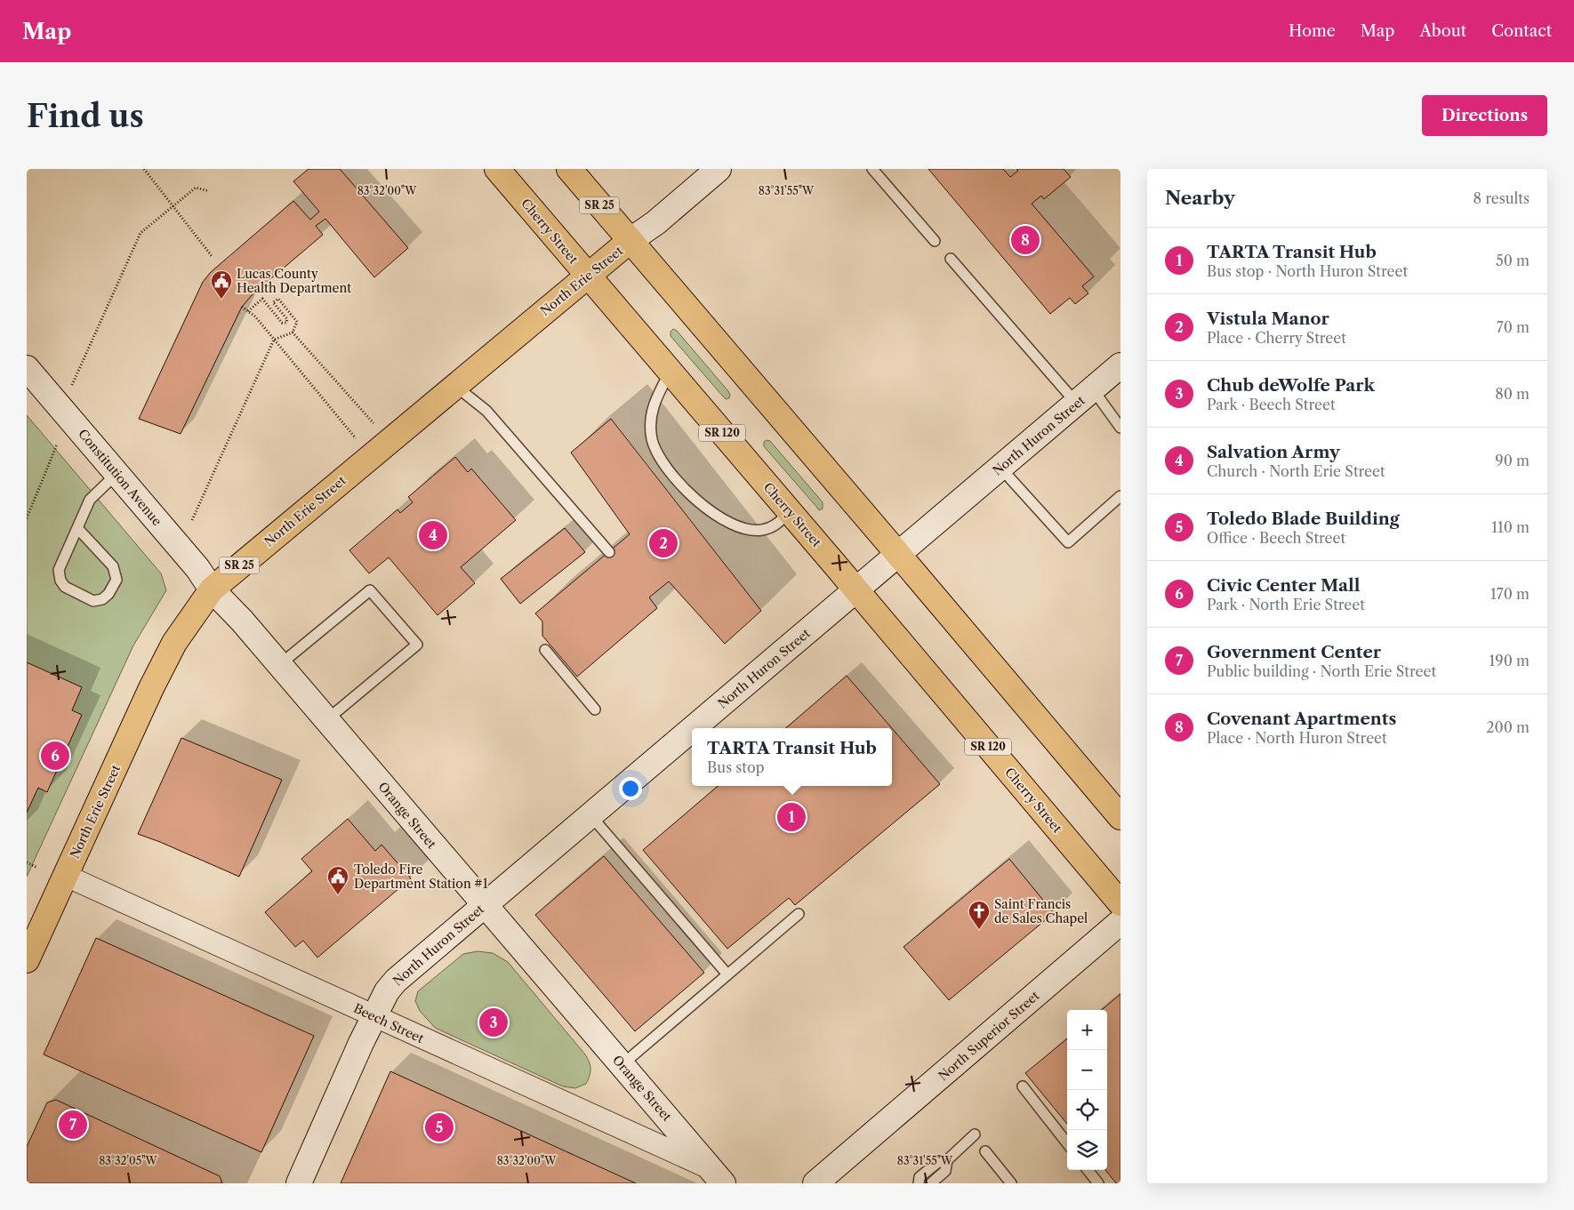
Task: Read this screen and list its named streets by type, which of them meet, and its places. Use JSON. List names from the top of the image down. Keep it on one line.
{"streets":{"main road":["SR 25","Cherry Street","North Erie Street","SR 120"],"street":["North Huron Street","Constitution Avenue","Orange Street","Beech Street","North Superior Street"]},"crossings":[["SR 25","North Erie Street"],["Cherry Street","North Erie Street"],["Cherry Street","North Huron Street"],["North Erie Street","Constitution Avenue"],["North Erie Street","Orange Street"],["North Erie Street","Beech Street"],["North Huron Street","Orange Street"],["North Huron Street","Beech Street"],["Constitution Avenue","Orange Street"],["Orange Street","Beech Street"]],"places":{"public building":["Lucas County Health Department","Toledo Fire Department Station #1"],"church":["Saint Francis de Sales Chapel"]},"page":{"header":"Map","nav":["Home","Map","About","Contact"],"buttons":"Directions","title":"Find us","heading":["Nearby","8 results"],"pins":["8","4","2","6","1","3","7","5"],"list":[{"mark":"1","name":"TARTA Transit Hub","note":"Bus stop · North Huron Street","value":"50 m"},{"mark":"2","name":"Vistula Manor","note":"Place · Cherry Street","value":"70 m"},{"mark":"3","name":"Chub deWolfe Park","note":"Park · Beech Street","value":"80 m"},{"mark":"4","name":"Salvation Army","note":"Church · North Erie Street","value":"90 m"},{"mark":"5","name":"Toledo Blade Building","note":"Office · Beech Street","value":"110 m"},{"mark":"6","name":"Civic Center Mall","note":"Park · North Erie Street","value":"170 m"},{"mark":"7","name":"Government Center","note":"Public building · North Erie Street","value":"190 m"},{"mark":"8","name":"Covenant Apartments","note":"Place · North Huron Street","value":"200 m"}],"popup":["TARTA Transit Hub","Bus stop"],"map_buttons":["+","−"]},"coordinates":["83°32'00\"W","83°31'55\"W","83°32'05\"W"]}
